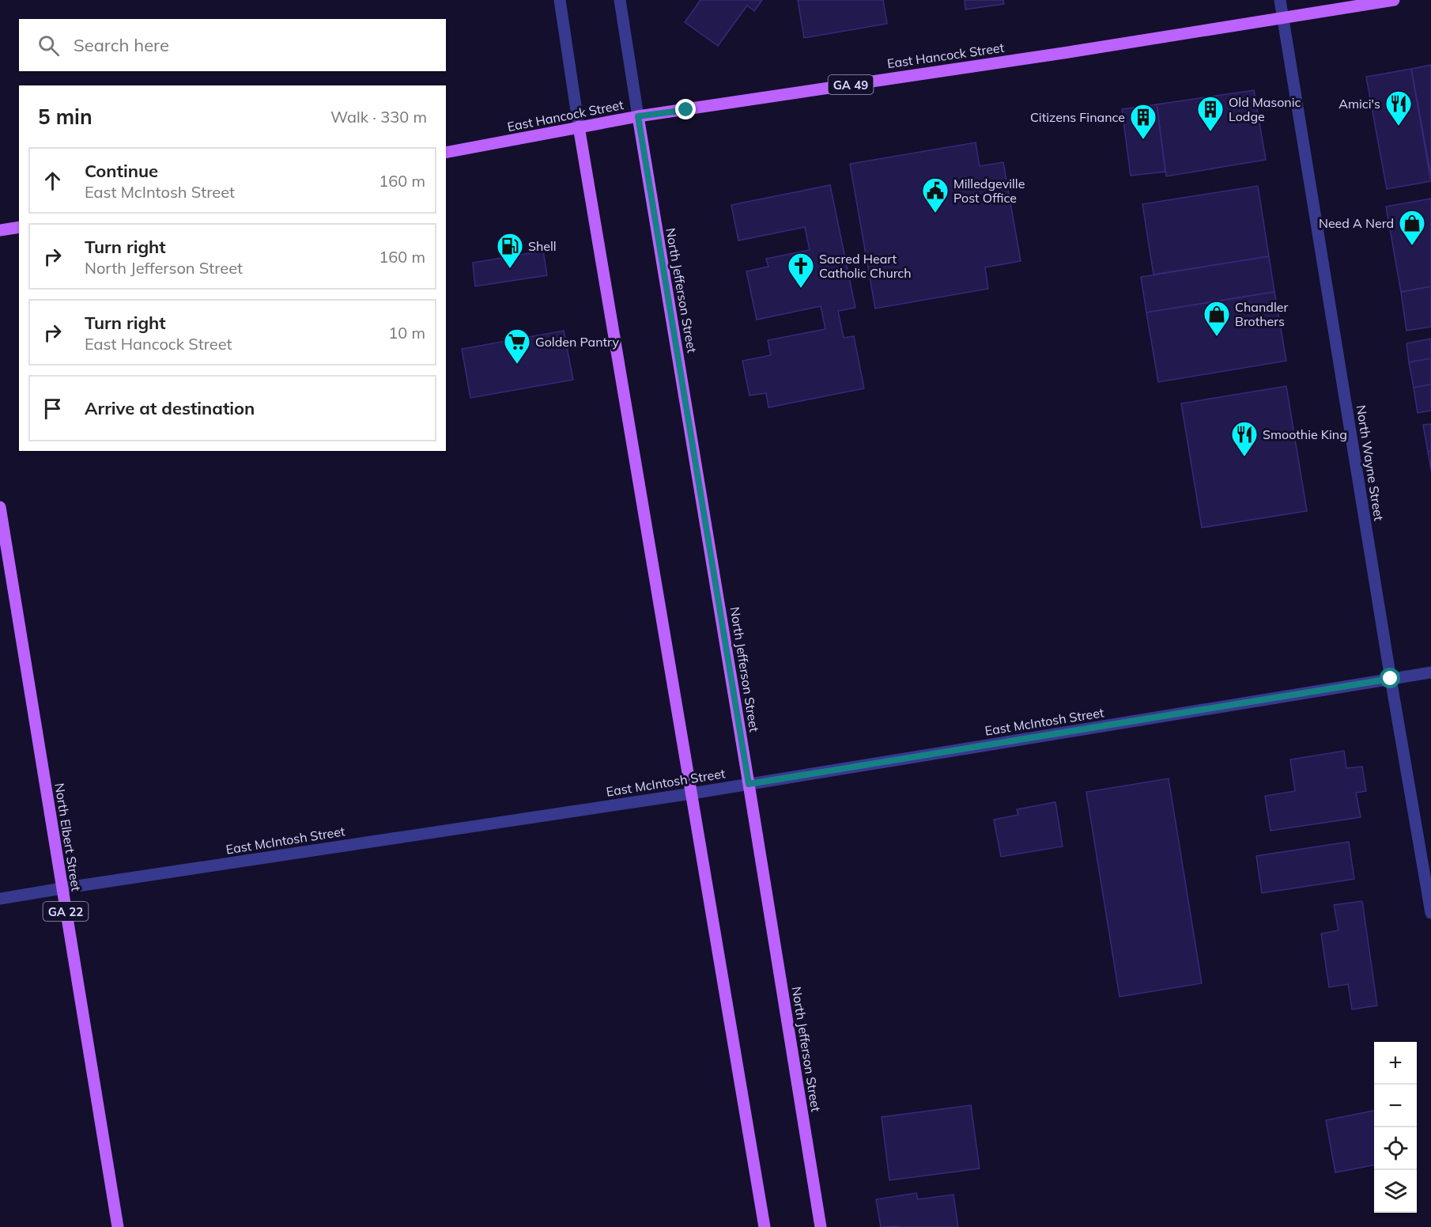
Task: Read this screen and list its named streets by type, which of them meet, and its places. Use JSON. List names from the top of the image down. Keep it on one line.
{"streets":{"main road":["East Hancock Street","GA 49","North Jefferson Street","North Elbert Street","GA 22"],"street":["North Wayne Street","East McIntosh Street"]},"crossings":[["East Hancock Street","GA 49"],["East Hancock Street","North Jefferson Street"],["East Hancock Street","North Wayne Street"],["GA 49","North Wayne Street"],["North Jefferson Street","East McIntosh Street"],["North Wayne Street","East McIntosh Street"],["East McIntosh Street","North Elbert Street"]],"places":{"restaurant":["Amici's","Smoothie King"],"building":["Old Masonic Lodge","Citizens Finance"],"public building":["Milledgeville Post Office"],"shop":["Need A Nerd","Chandler Brothers"],"fuel station":["Shell"],"church":["Sacred Heart Catholic Church"],"supermarket":["Golden Pantry"]},"page":{"search":"Search here","heading":["5 min","Walk · 330 m"],"list":[["Continue","East McIntosh Street","160 m"],["Turn right","North Jefferson Street","160 m"],["Turn right","East Hancock Street","10 m"],"Arrive at destination"],"map_buttons":["+","−"]}}
